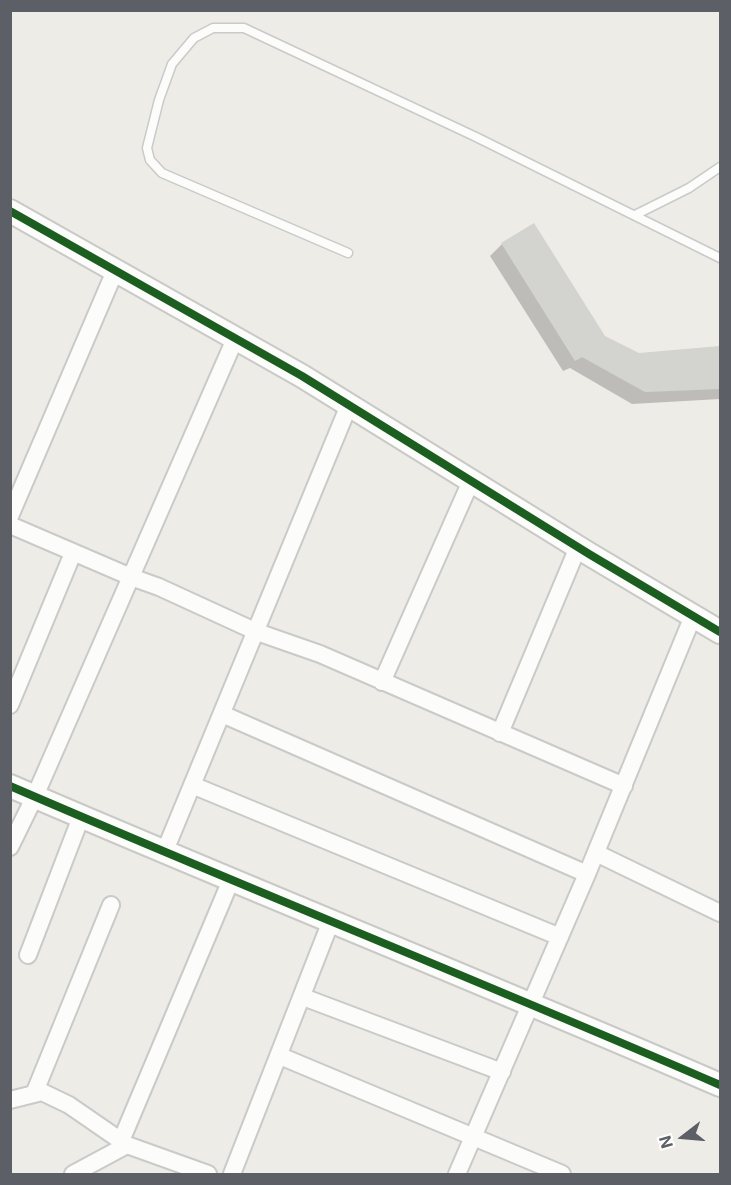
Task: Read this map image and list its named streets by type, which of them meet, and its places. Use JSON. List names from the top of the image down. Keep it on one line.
{"north":"left"}
